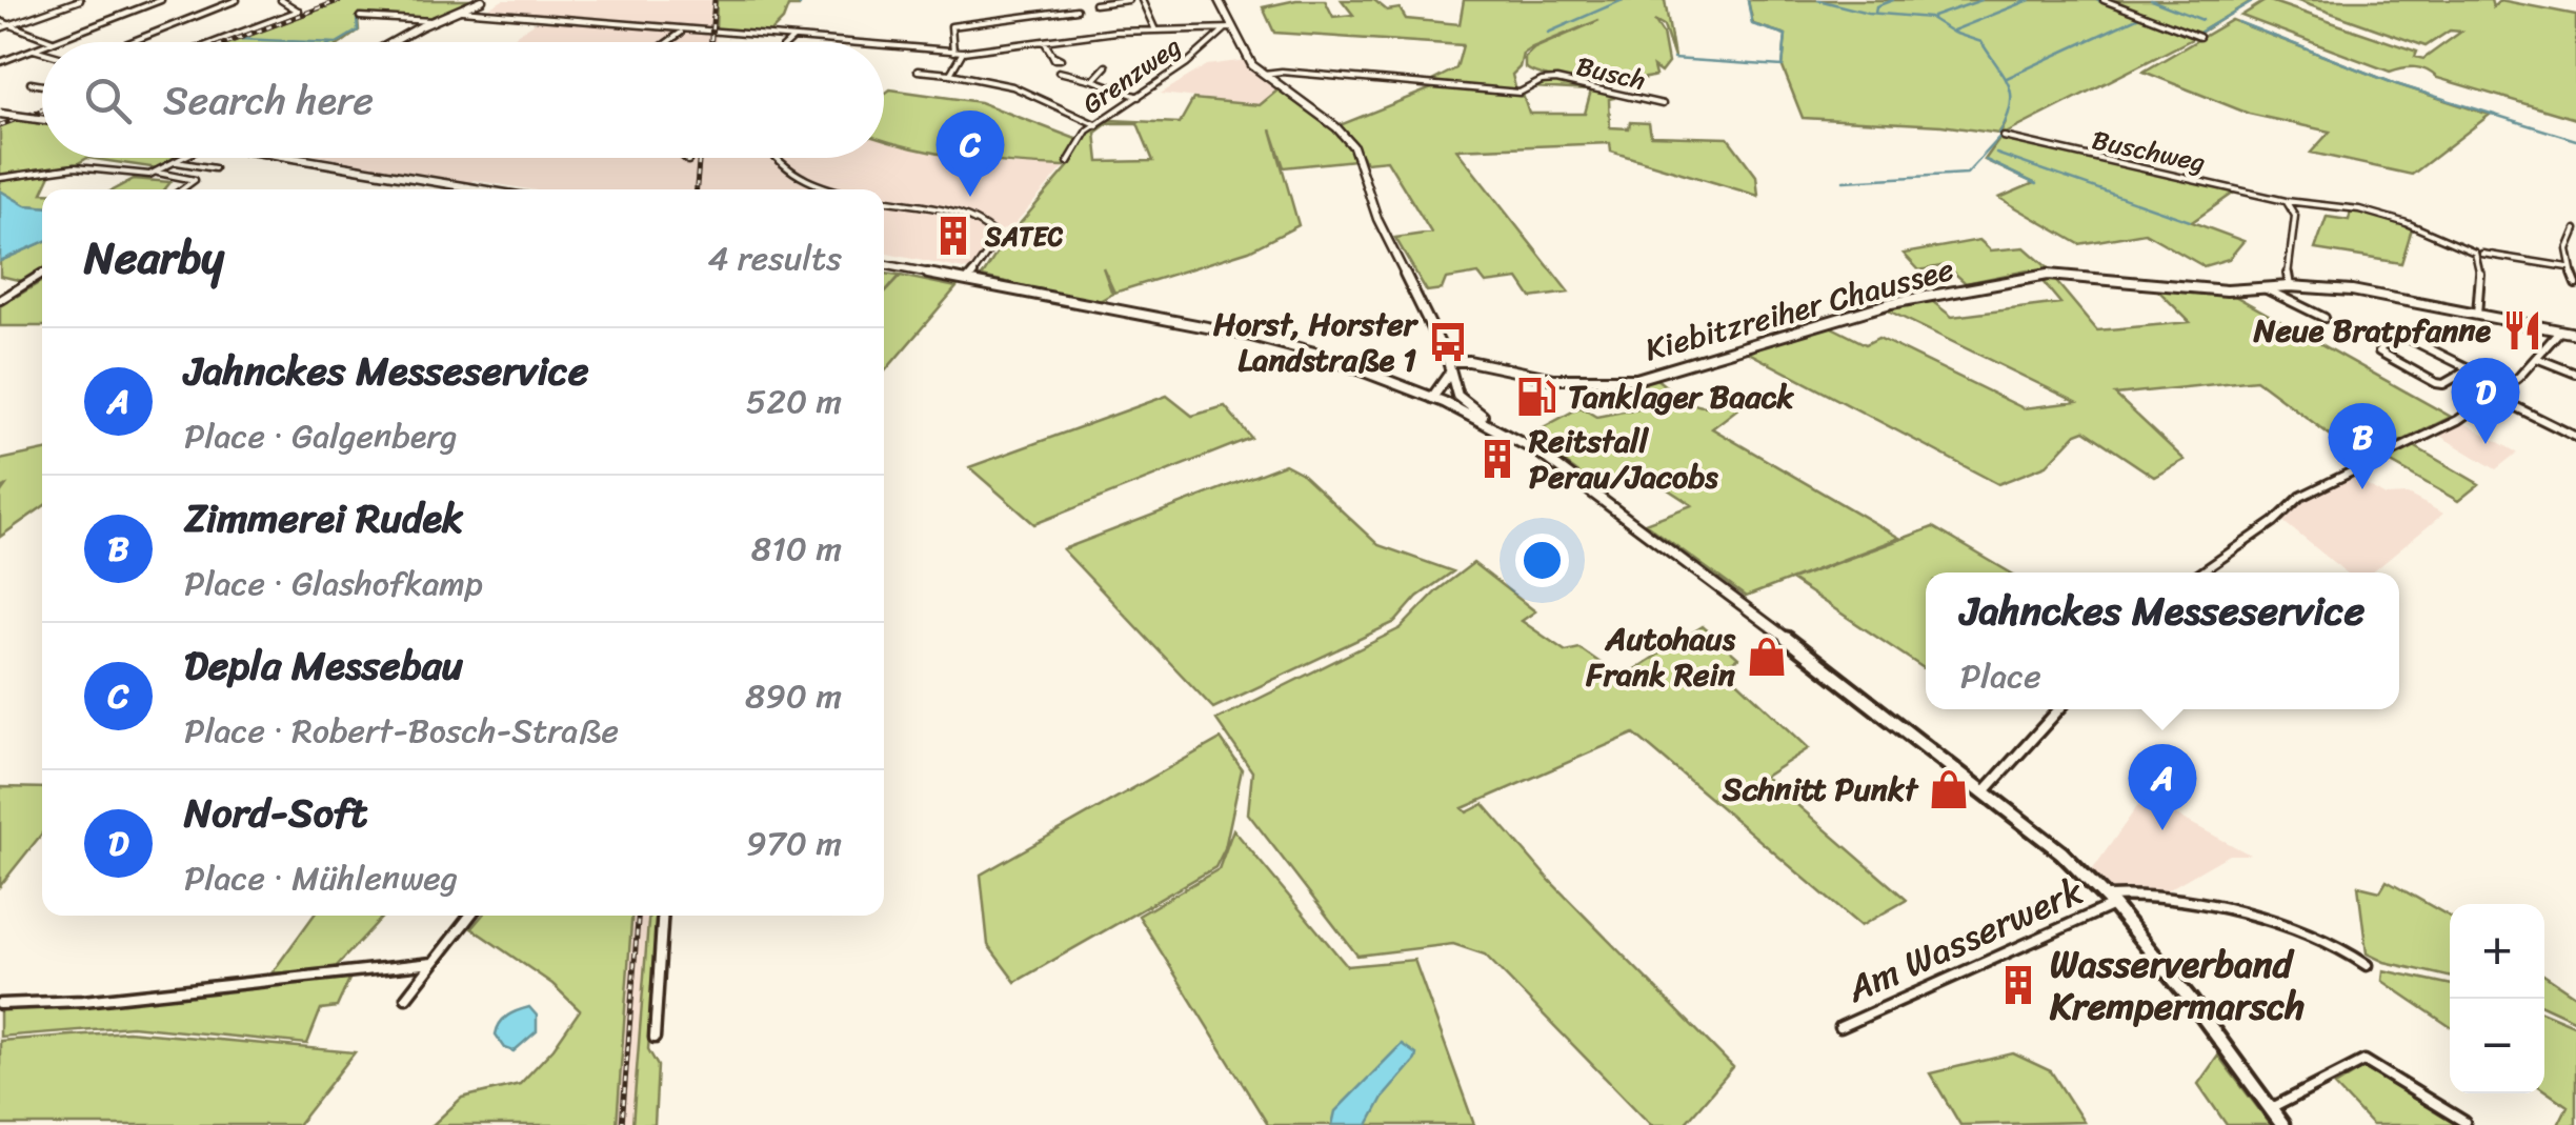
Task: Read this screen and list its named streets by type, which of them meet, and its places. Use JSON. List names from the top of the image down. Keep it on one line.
{"streets":{"main road":["Kiebitzreiher Chaussee"],"street":["Busch","Grenzweg","Buschweg","Am Wasserwerk"]},"crossings":[["Buschweg","Kiebitzreiher Chaussee"]],"places":{"building":["SATEC","Reitstall Perau/Jacobs","Wasserverband Krempermarsch"],"restaurant":["Neue Bratpfanne"],"bus stop":["Horst, Horster Landstraße 1"],"fuel station":["Tanklager Baack"],"shop":["Autohaus Frank Rein","Schnitt Punkt"]},"page":{"search":"Search here","pins":["C","D","B","A"],"heading":["Nearby","4 results"],"list":[{"mark":"A","name":"Jahnckes Messeservice","note":"Place · Galgenberg","value":"520 m"},{"mark":"B","name":"Zimmerei Rudek","note":"Place · Glashofkamp","value":"810 m"},{"mark":"C","name":"Depla Messebau","note":"Place · Robert-Bosch-Straße","value":"890 m"},{"mark":"D","name":"Nord-Soft","note":"Place · Mühlenweg","value":"970 m"}],"popup":["Jahnckes Messeservice","Place"],"map_buttons":["+","−"]}}
